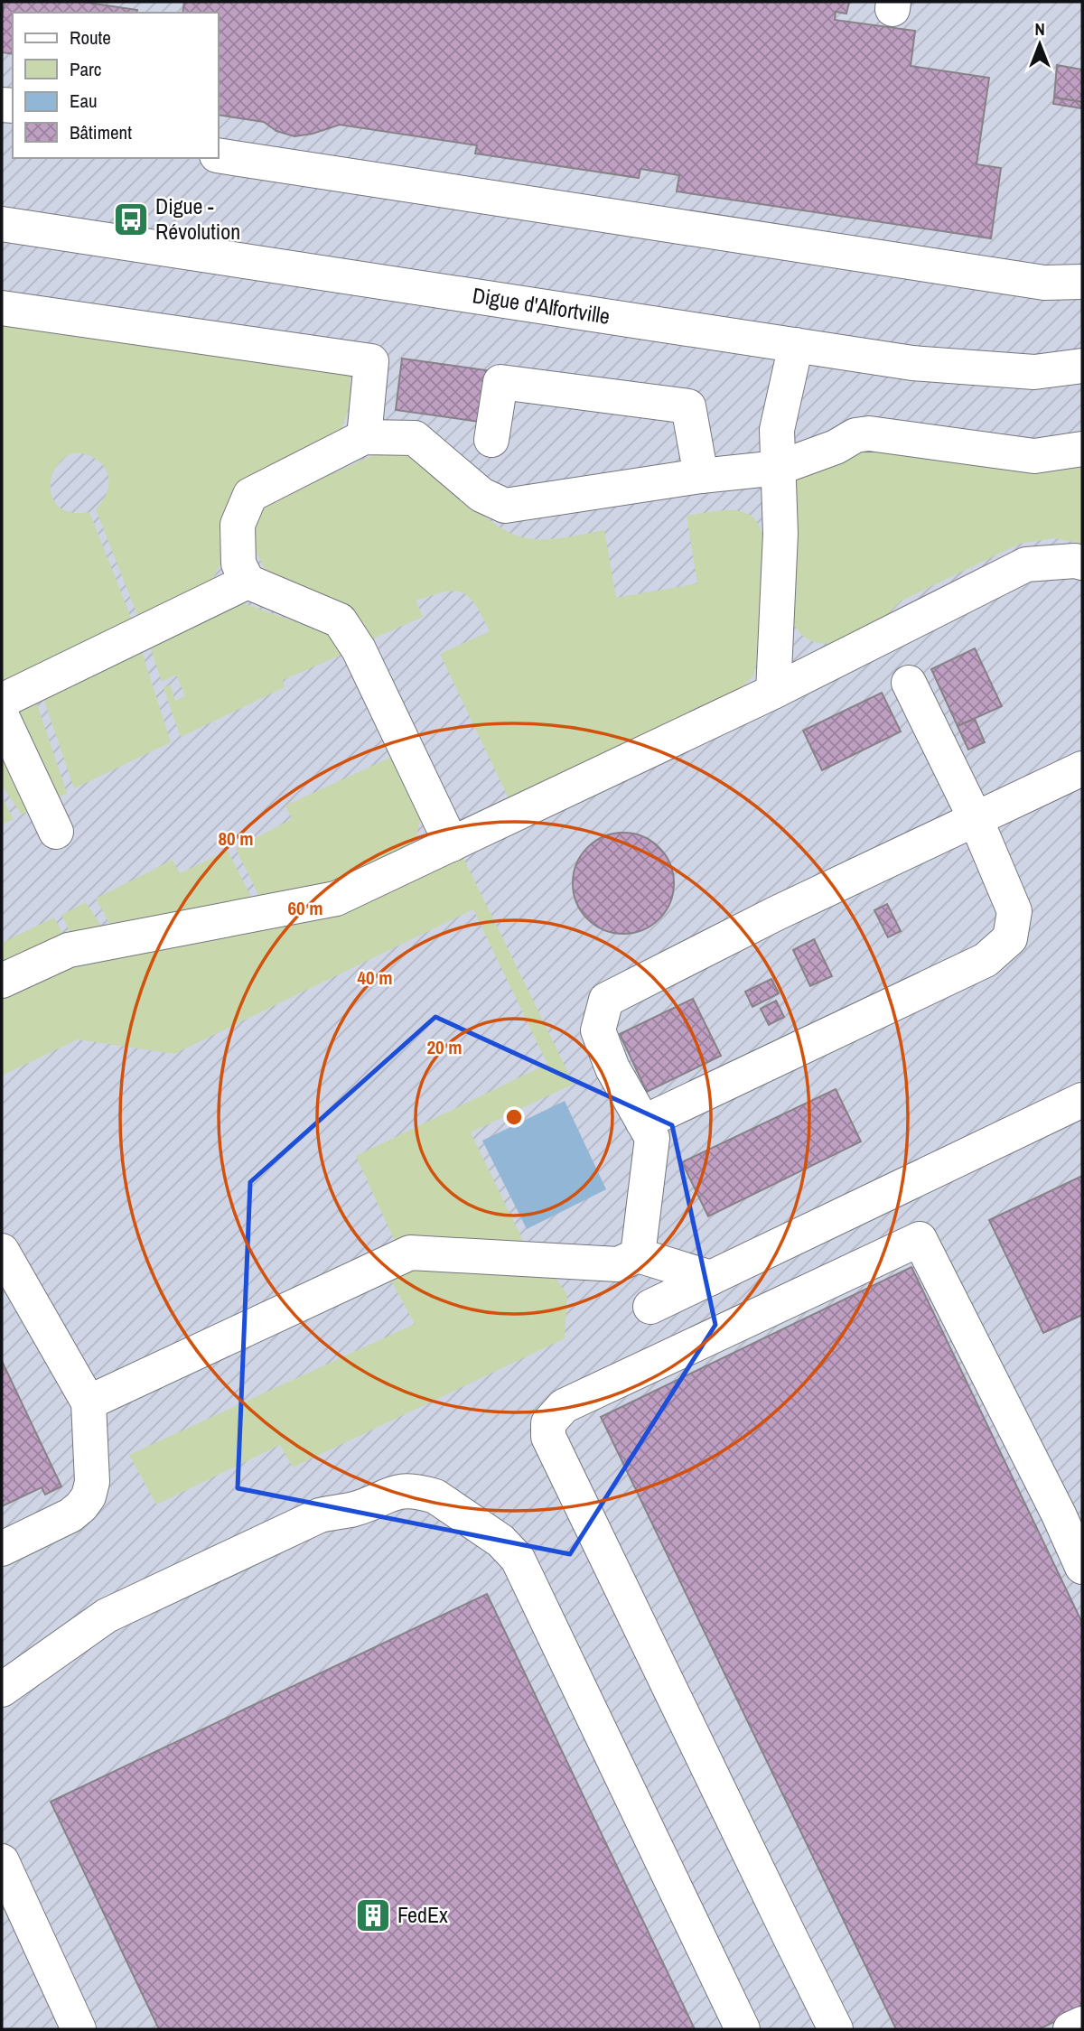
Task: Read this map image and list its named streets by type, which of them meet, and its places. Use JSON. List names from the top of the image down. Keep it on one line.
{"streets":{"street":["Digue d'Alfortville"]},"places":{"bus stop":["Digue - Révolution"],"building":["FedEx"]},"legend":["Route","Parc","Eau","Bâtiment"],"north":"top","rings":["80 m","60 m","40 m","20 m"]}
